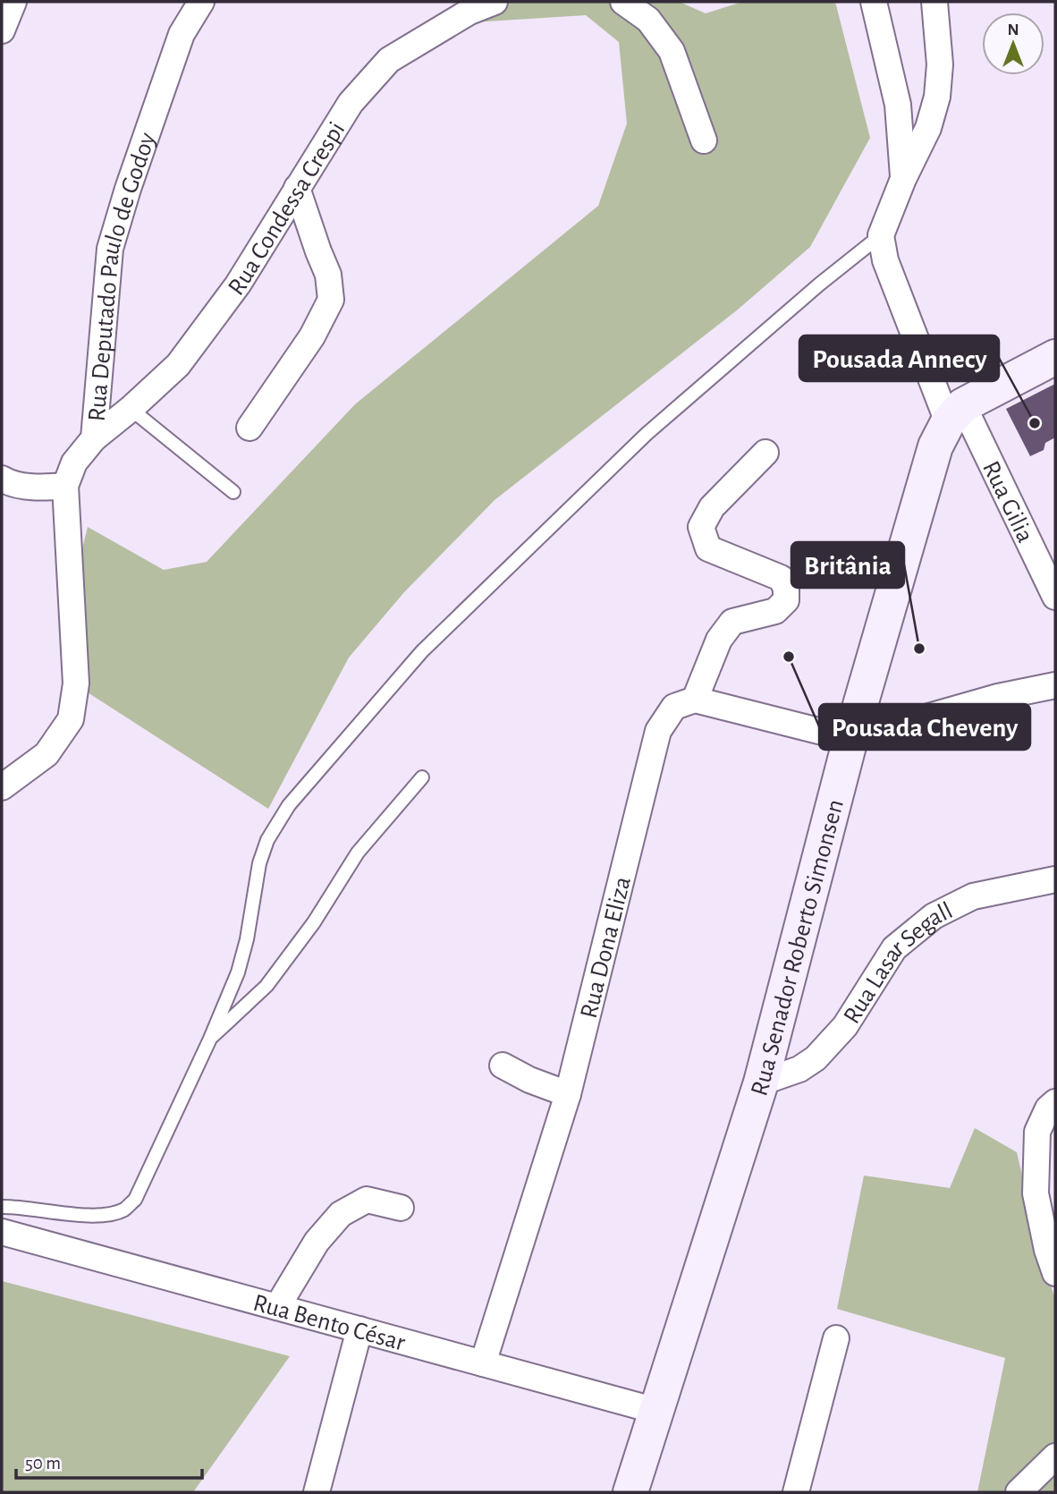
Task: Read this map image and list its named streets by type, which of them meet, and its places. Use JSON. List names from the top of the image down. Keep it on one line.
{"streets":{"street":["Rua Condessa Crespi","Rua Deputado Paulo de Godoy","Rua Gilia","Rua Dona Eliza","Rua Senador Roberto Simonsen","Rua Lasar Segall","Rua Bento César"]},"crossings":[["Rua Condessa Crespi","Rua Deputado Paulo de Godoy"],["Rua Gilia","Rua Senador Roberto Simonsen"],["Rua Dona Eliza","Rua Bento César"],["Rua Senador Roberto Simonsen","Rua Lasar Segall"],["Rua Senador Roberto Simonsen","Rua Bento César"]],"places":["Pousada Annecy","Britânia","Pousada Cheveny"],"scale_bar":"50 m","north":"top"}
